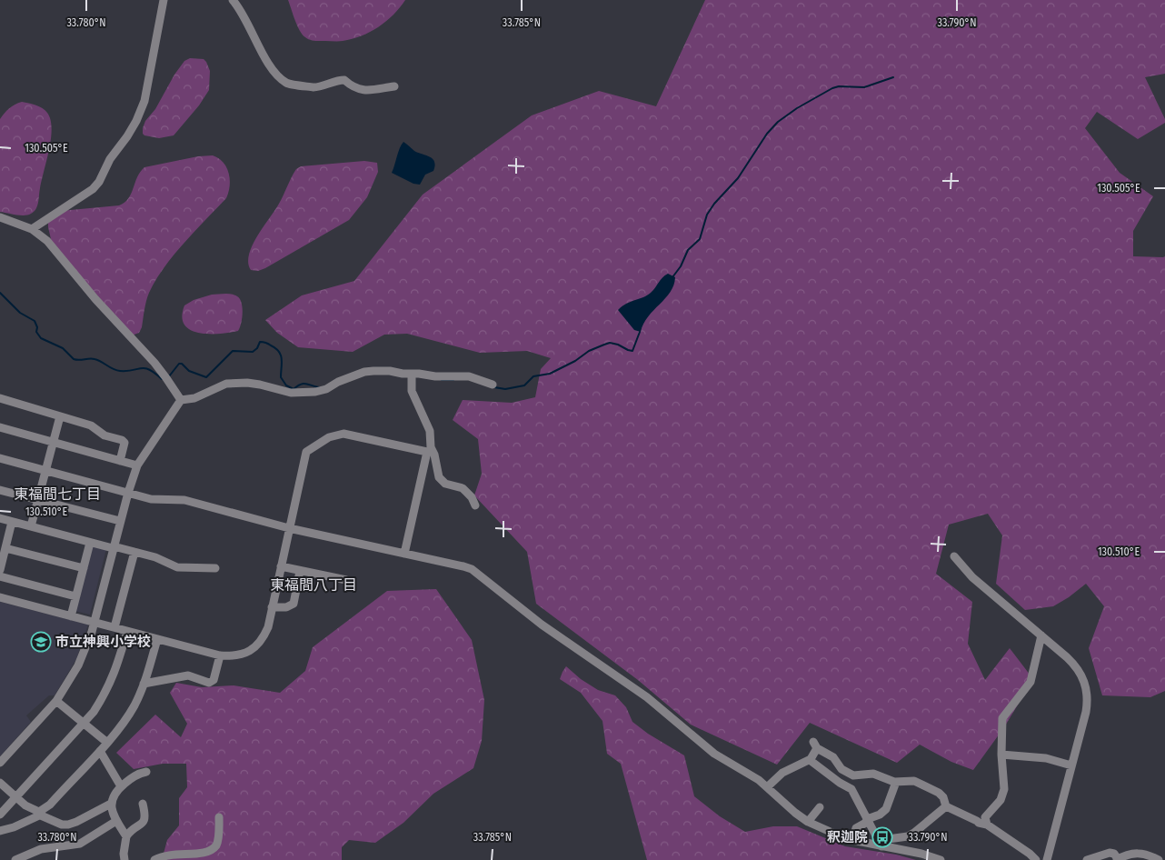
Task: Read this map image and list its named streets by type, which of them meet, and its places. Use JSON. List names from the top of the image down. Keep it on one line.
{"districts":["東福間七丁目","東福間八丁目"],"places":{"school or university":["市立神興小学校"],"bus stop":["釈迦院"]},"coordinates":["33.780°N","33.785°N","33.790°N","130.505°E","130.510°E"]}
